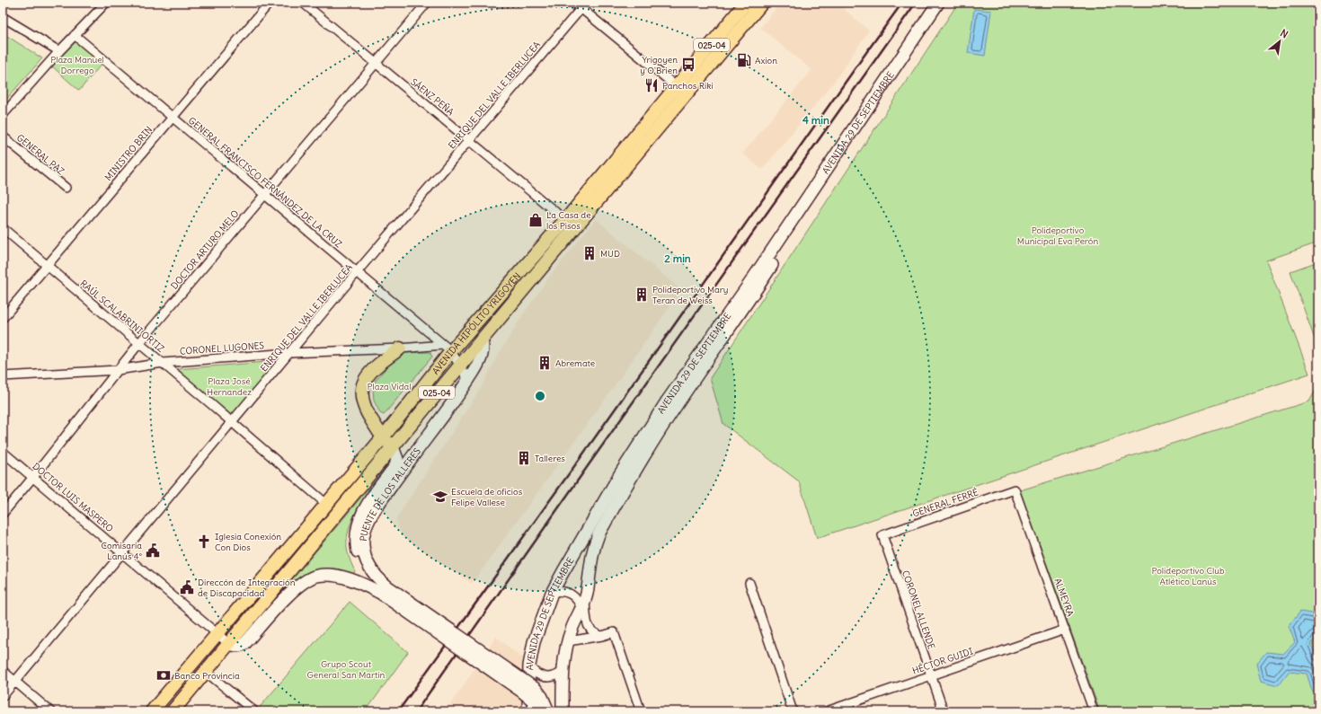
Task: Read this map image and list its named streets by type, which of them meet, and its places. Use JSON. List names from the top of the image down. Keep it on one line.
{"streets":{"main road":["025-04","AVENIDA HIPÓLITO YRIGOYEN"],"street":["ENRIQUE DEL VALLE IBERLUCEA","SÁENZ PEÑA","AVENIDA 29 DE SEPTIEMBRE","MINISTRO BRIN","GENERAL PAZ","GENERAL FRANCISCO FERNÁNDEZ DE LA CRUZ","DOCTOR ARTURO MELO","RAÚL SCALABRINI ORTIZ","CORONEL LUGONES","PUENTE DE LOS TALLERES","DOCTOR LUIS MASPERO","GENERAL FERRÉ","ALMEYRA","CORONEL ALLENDE","HÉCTOR GUIDI"]},"crossings":[["ENRIQUE DEL VALLE IBERLUCEA","SÁENZ PEÑA"],["ENRIQUE DEL VALLE IBERLUCEA","GENERAL FRANCISCO FERNÁNDEZ DE LA CRUZ"],["ENRIQUE DEL VALLE IBERLUCEA","RAÚL SCALABRINI ORTIZ"],["ENRIQUE DEL VALLE IBERLUCEA","CORONEL LUGONES"],["ENRIQUE DEL VALLE IBERLUCEA","DOCTOR LUIS MASPERO"],["SÁENZ PEÑA","DOCTOR ARTURO MELO"],["SÁENZ PEÑA","AVENIDA HIPÓLITO YRIGOYEN"],["MINISTRO BRIN","GENERAL FRANCISCO FERNÁNDEZ DE LA CRUZ"],["MINISTRO BRIN","RAÚL SCALABRINI ORTIZ"],["GENERAL FRANCISCO FERNÁNDEZ DE LA CRUZ","DOCTOR ARTURO MELO"],["GENERAL FRANCISCO FERNÁNDEZ DE LA CRUZ","AVENIDA HIPÓLITO YRIGOYEN"],["GENERAL FRANCISCO FERNÁNDEZ DE LA CRUZ","CORONEL LUGONES"],["GENERAL FRANCISCO FERNÁNDEZ DE LA CRUZ","PUENTE DE LOS TALLERES"],["DOCTOR ARTURO MELO","RAÚL SCALABRINI ORTIZ"],["DOCTOR ARTURO MELO","CORONEL LUGONES"],["DOCTOR ARTURO MELO","DOCTOR LUIS MASPERO"],["RAÚL SCALABRINI ORTIZ","AVENIDA HIPÓLITO YRIGOYEN"],["RAÚL SCALABRINI ORTIZ","CORONEL LUGONES"],["AVENIDA HIPÓLITO YRIGOYEN","CORONEL LUGONES"],["AVENIDA HIPÓLITO YRIGOYEN","PUENTE DE LOS TALLERES"],["AVENIDA HIPÓLITO YRIGOYEN","DOCTOR LUIS MASPERO"],["PUENTE DE LOS TALLERES","DOCTOR LUIS MASPERO"],["GENERAL FERRÉ","ALMEYRA"],["GENERAL FERRÉ","CORONEL ALLENDE"],["ALMEYRA","HÉCTOR GUIDI"],["CORONEL ALLENDE","HÉCTOR GUIDI"]],"parks":["Plaza Manuel Dorrego","Polideportivo Municipal Eva Perón","Plaza José Hernandez","Plaza Vidal","Polideportivo Club Atlético Lanús","Grupo Scout General San Martín"],"places":{"fuel station":["Axion"],"bus stop":["Yrigoyen y O'Brien"],"restaurant":["Panchos Riki"],"shop":["La Casa de los Pisos"],"building":["MUD","Polideportivo Mary Teran de Weiss","Abremate","Talleres"],"school or university":["Escuela de oficios Felipe Vallese"],"church":["Iglesia Conexión Con Dios"],"public building":["Comisaría Lanús 4°","Direccón de Integración de Discapacidad"],"bank":["Banco Provincia"]},"north":"top right","rings":["4 min","2 min"]}
